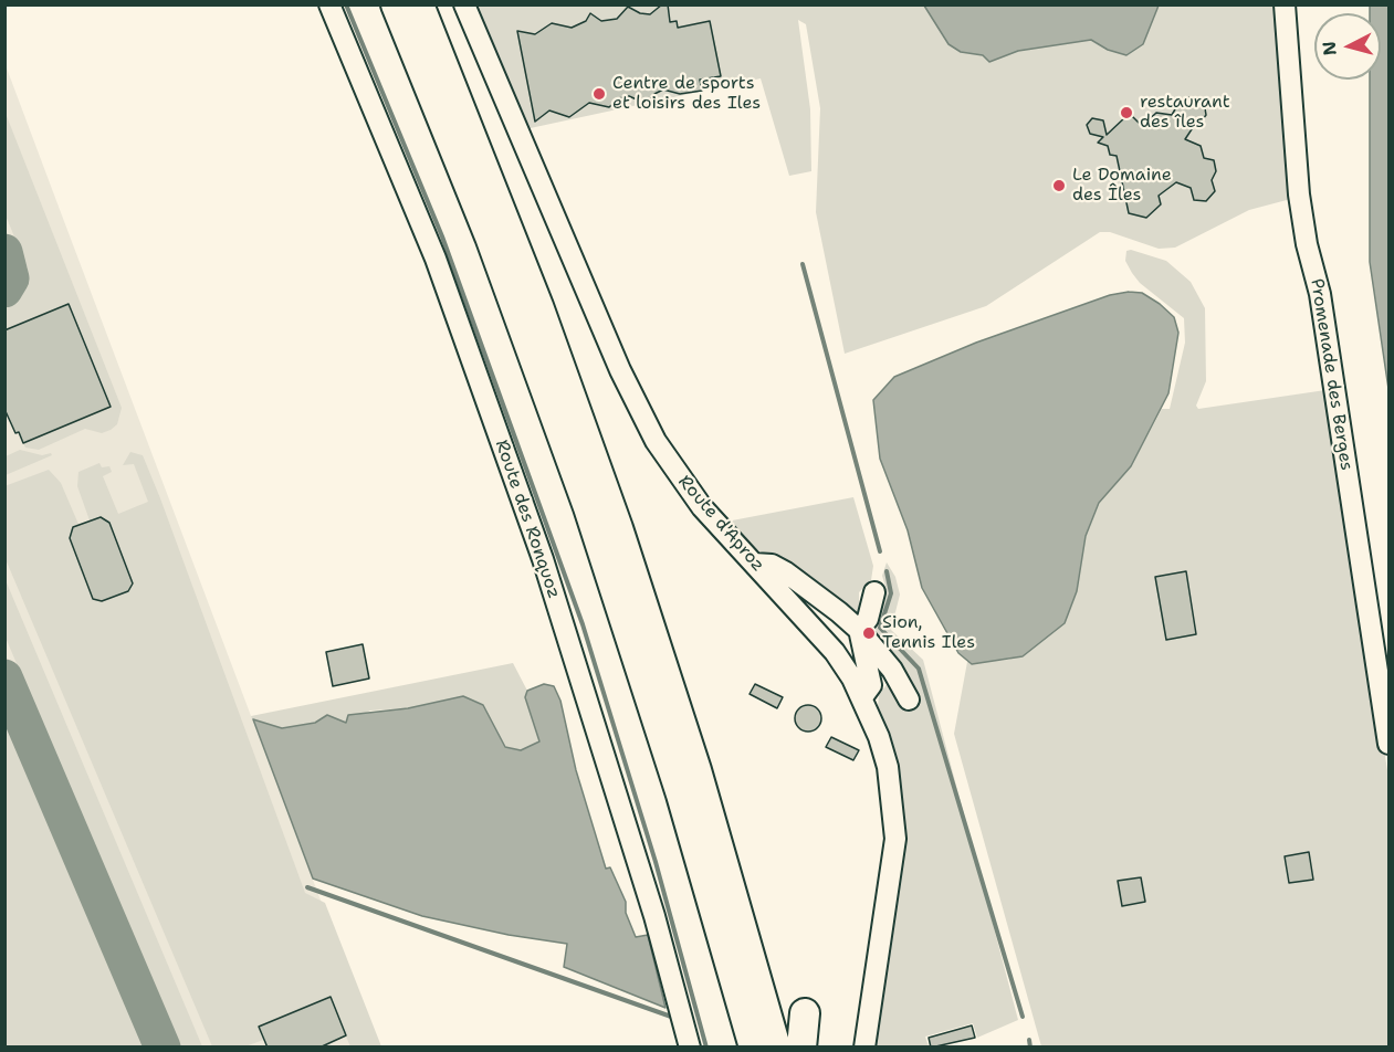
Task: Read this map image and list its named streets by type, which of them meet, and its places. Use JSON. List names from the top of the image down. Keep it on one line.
{"streets":{"street":["Promenade des Berges","Route des Ronquoz","Route d'Aproz"]},"places":["Centre de sports et loisirs des Iles","restaurant des îles","Le Domaine des Îles","Sion, Tennis Iles"],"north":"left"}
